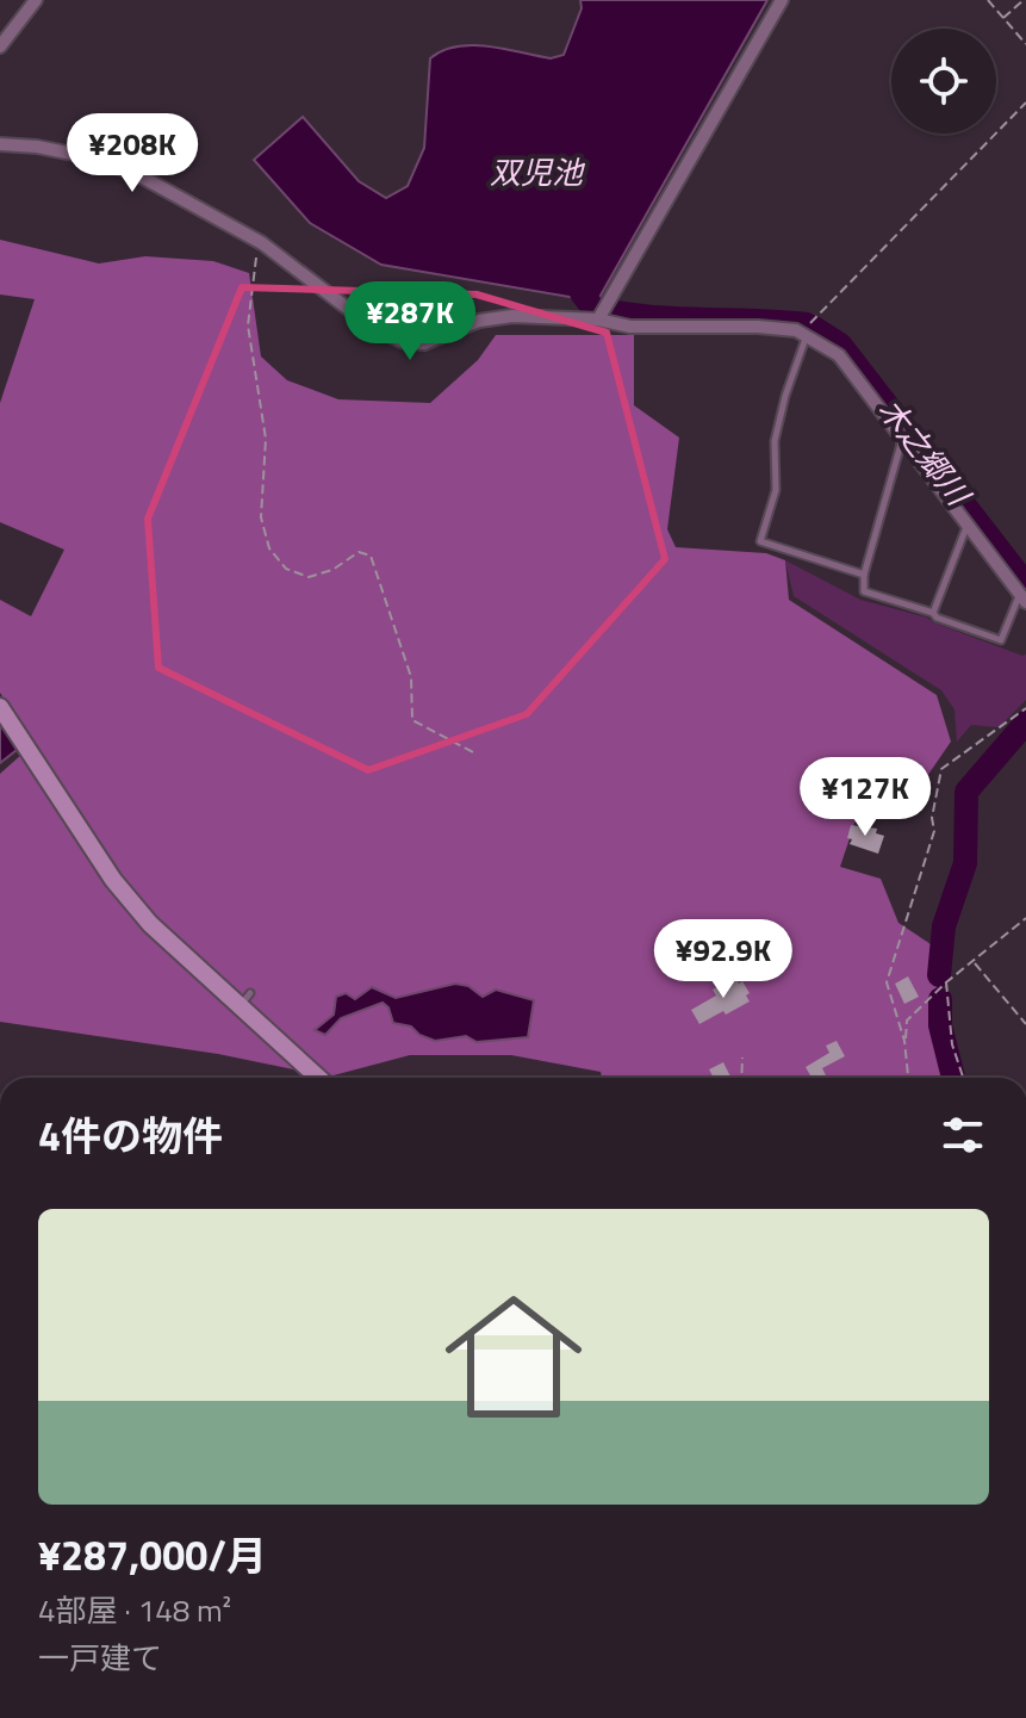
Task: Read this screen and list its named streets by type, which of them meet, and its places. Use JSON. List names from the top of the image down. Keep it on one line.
{"water":["双児池","木之郷川"],"page":{"price":["¥208K","¥287K","¥127K","¥92.9K"],"heading":"4件の物件","list":[{"name":"¥287,000/月","note":"4部屋 · 148 m² · 一戸建て"}]}}
